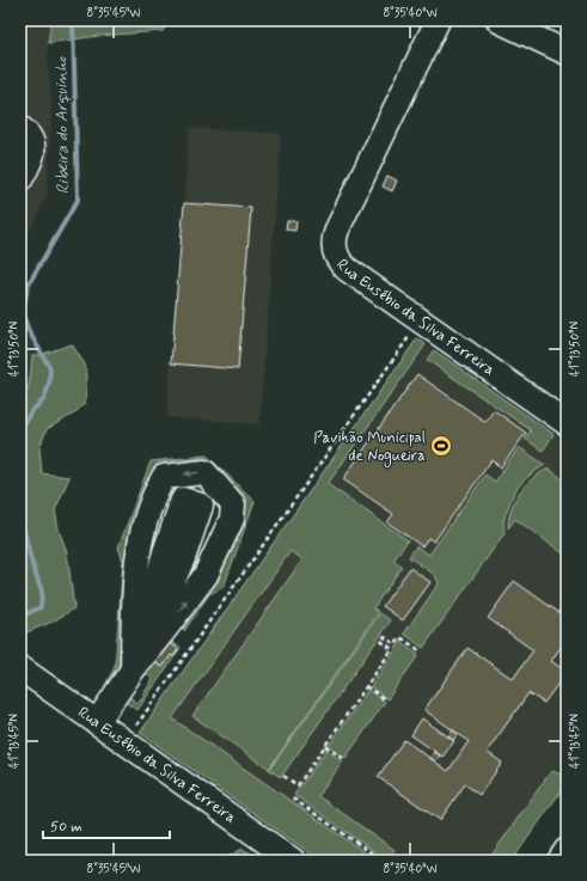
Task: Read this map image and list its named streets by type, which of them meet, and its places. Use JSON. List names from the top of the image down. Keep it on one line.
{"streets":{"street":["Rua Eusébio da Silva Ferreira"]},"water":["Ribeira do Arquinho"],"places":{"sports":["Pavihão Municipal de Nogueira"]},"scale_bar":"50 m","coordinates":["8°35'45\"W","8°35'40\"W","41°13'50\"N","41°13'45\"N"]}
